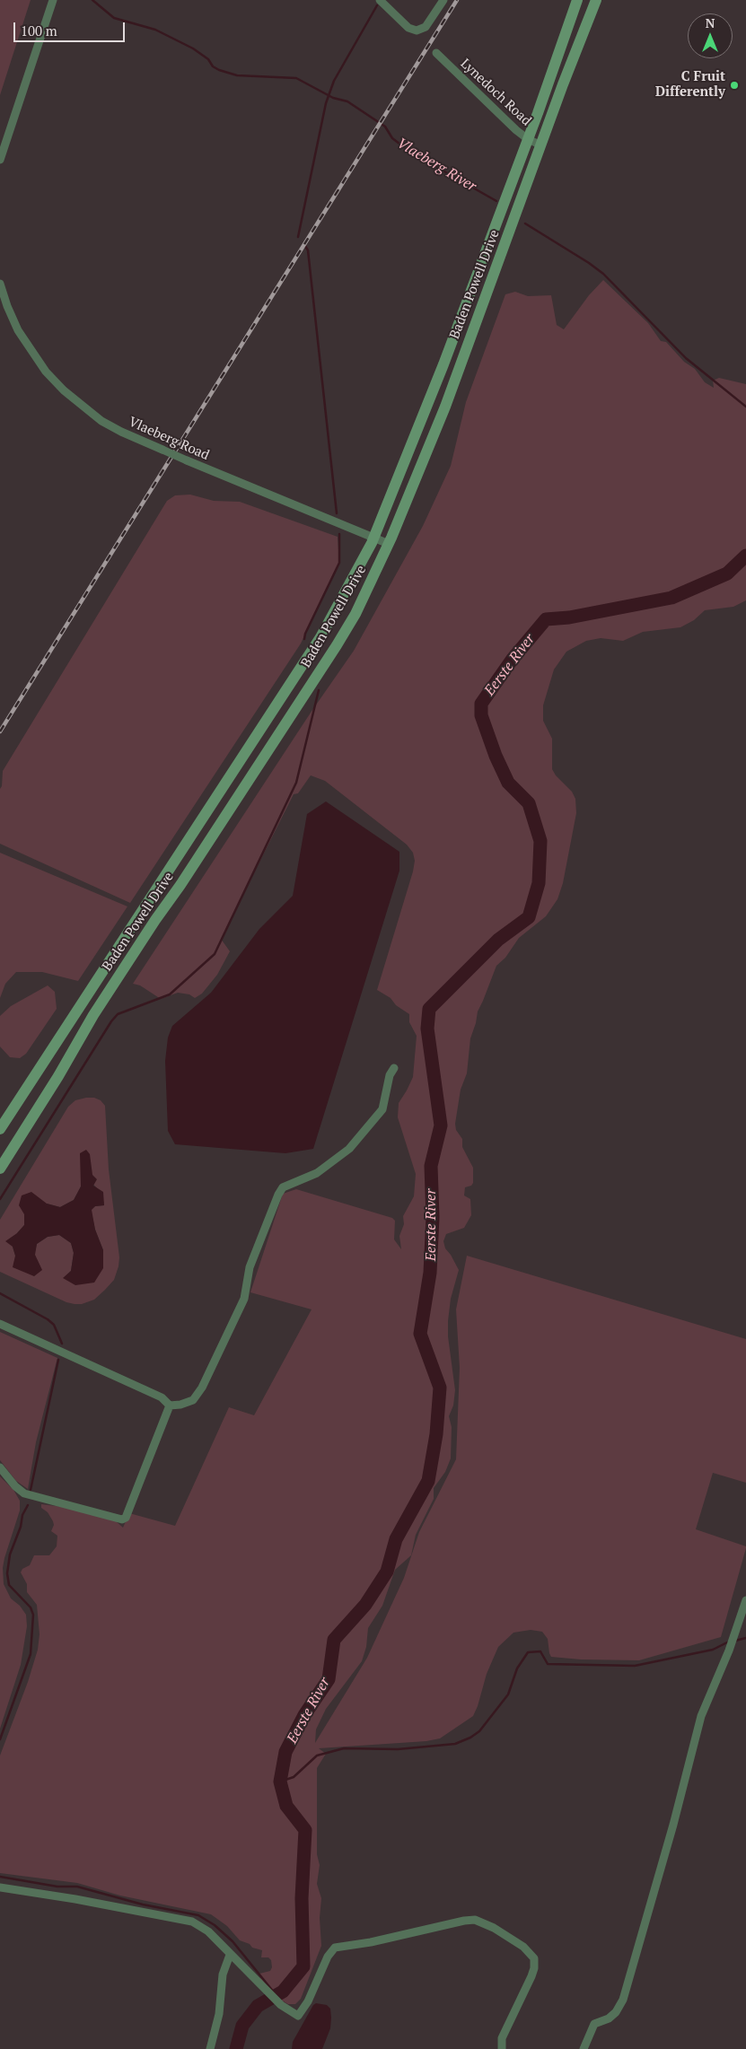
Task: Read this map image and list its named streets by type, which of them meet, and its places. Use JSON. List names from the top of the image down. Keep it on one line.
{"streets":{"main road":["Baden Powell Drive"],"street":["Lynedoch Road","Vlaeberg Road"]},"crossings":[["Lynedoch Road","Baden Powell Drive"],["Baden Powell Drive","Vlaeberg Road"]],"water":["Vlaeberg River","Eerste River"],"places":["C Fruit Differently"],"scale_bar":"100 m","north":"top"}
